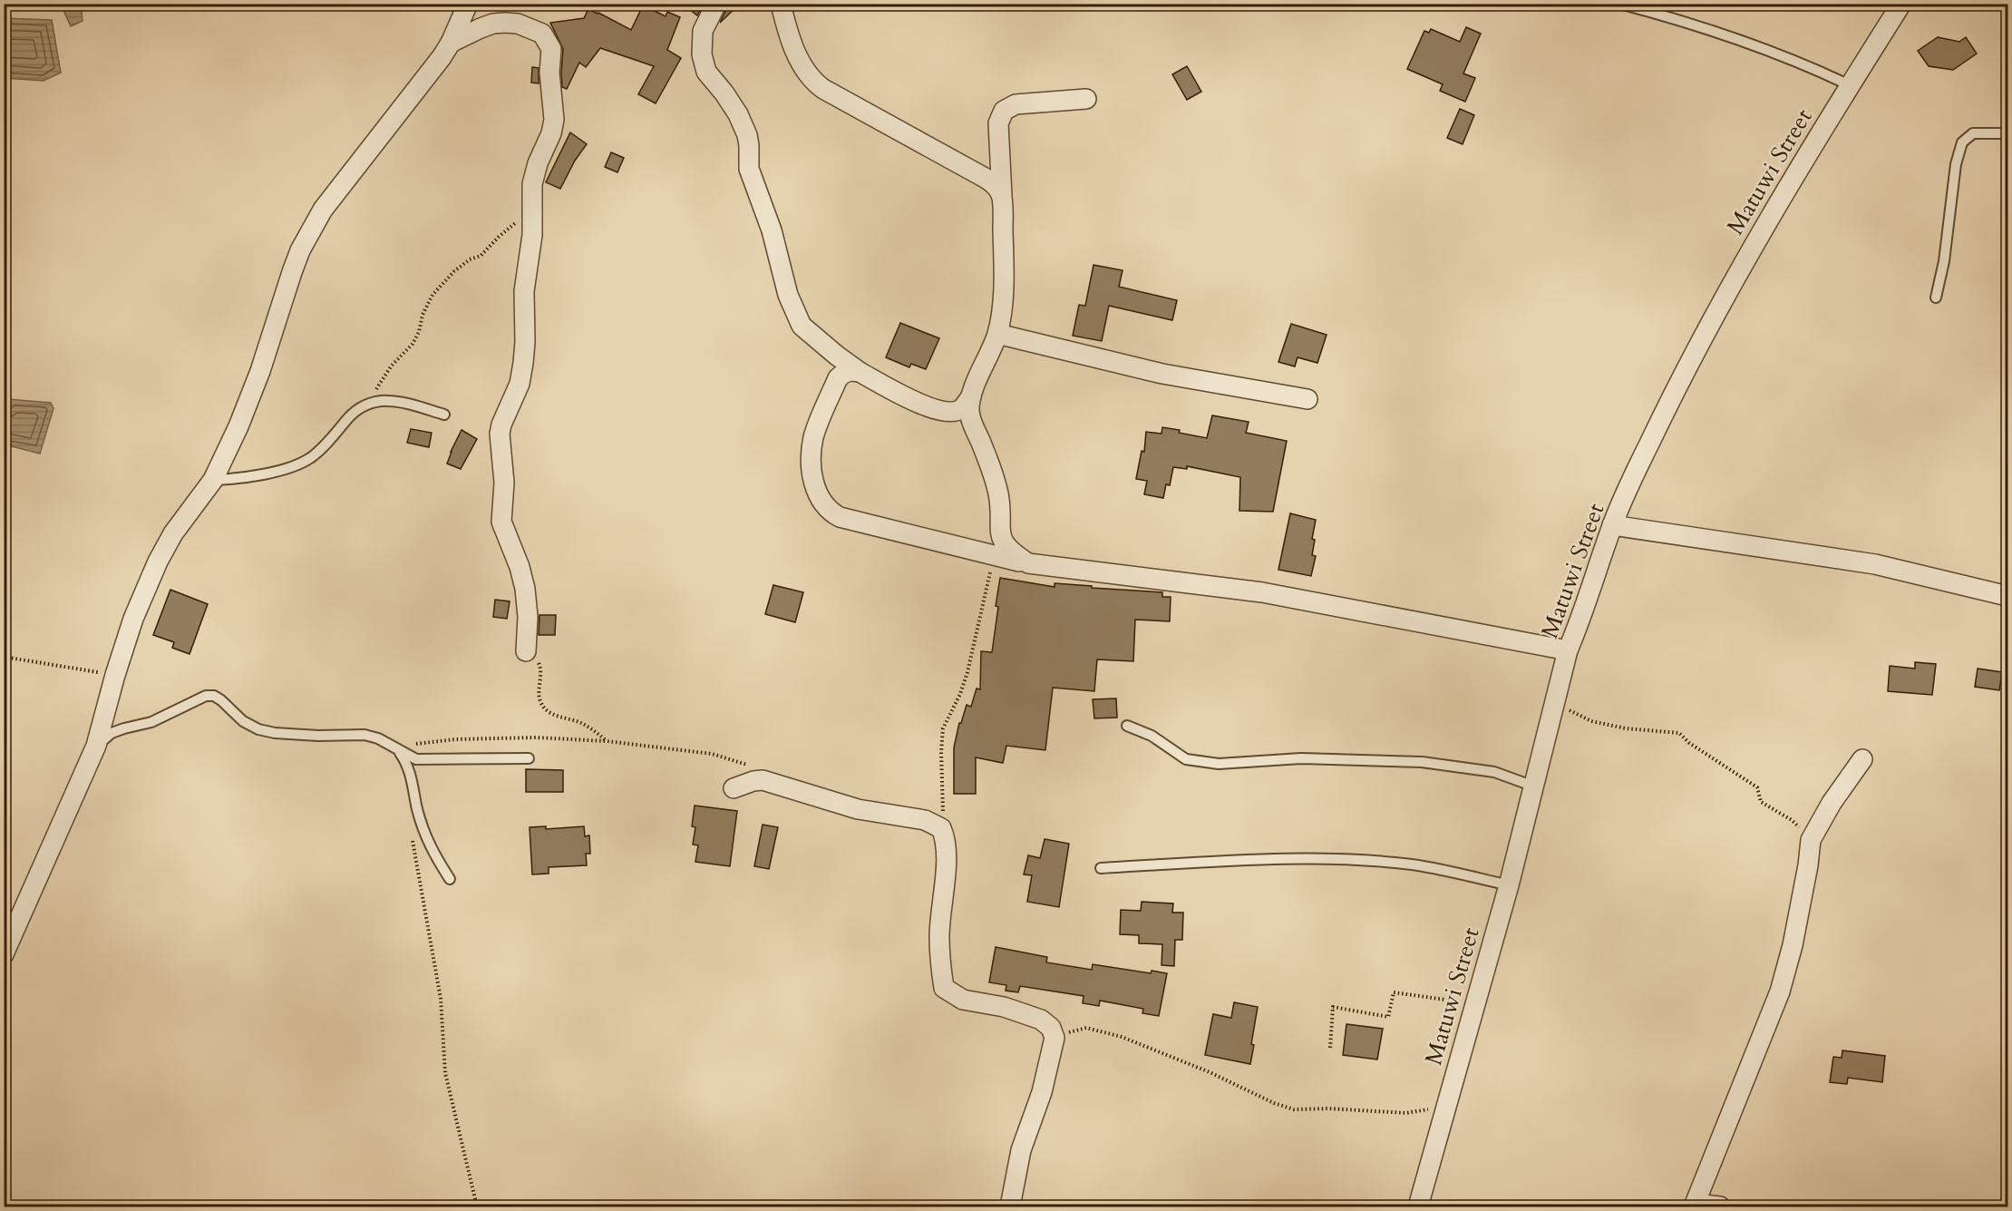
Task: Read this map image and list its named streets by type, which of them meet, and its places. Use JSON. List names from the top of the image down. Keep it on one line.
{"streets":{"street":["Matuwi Street"]}}
